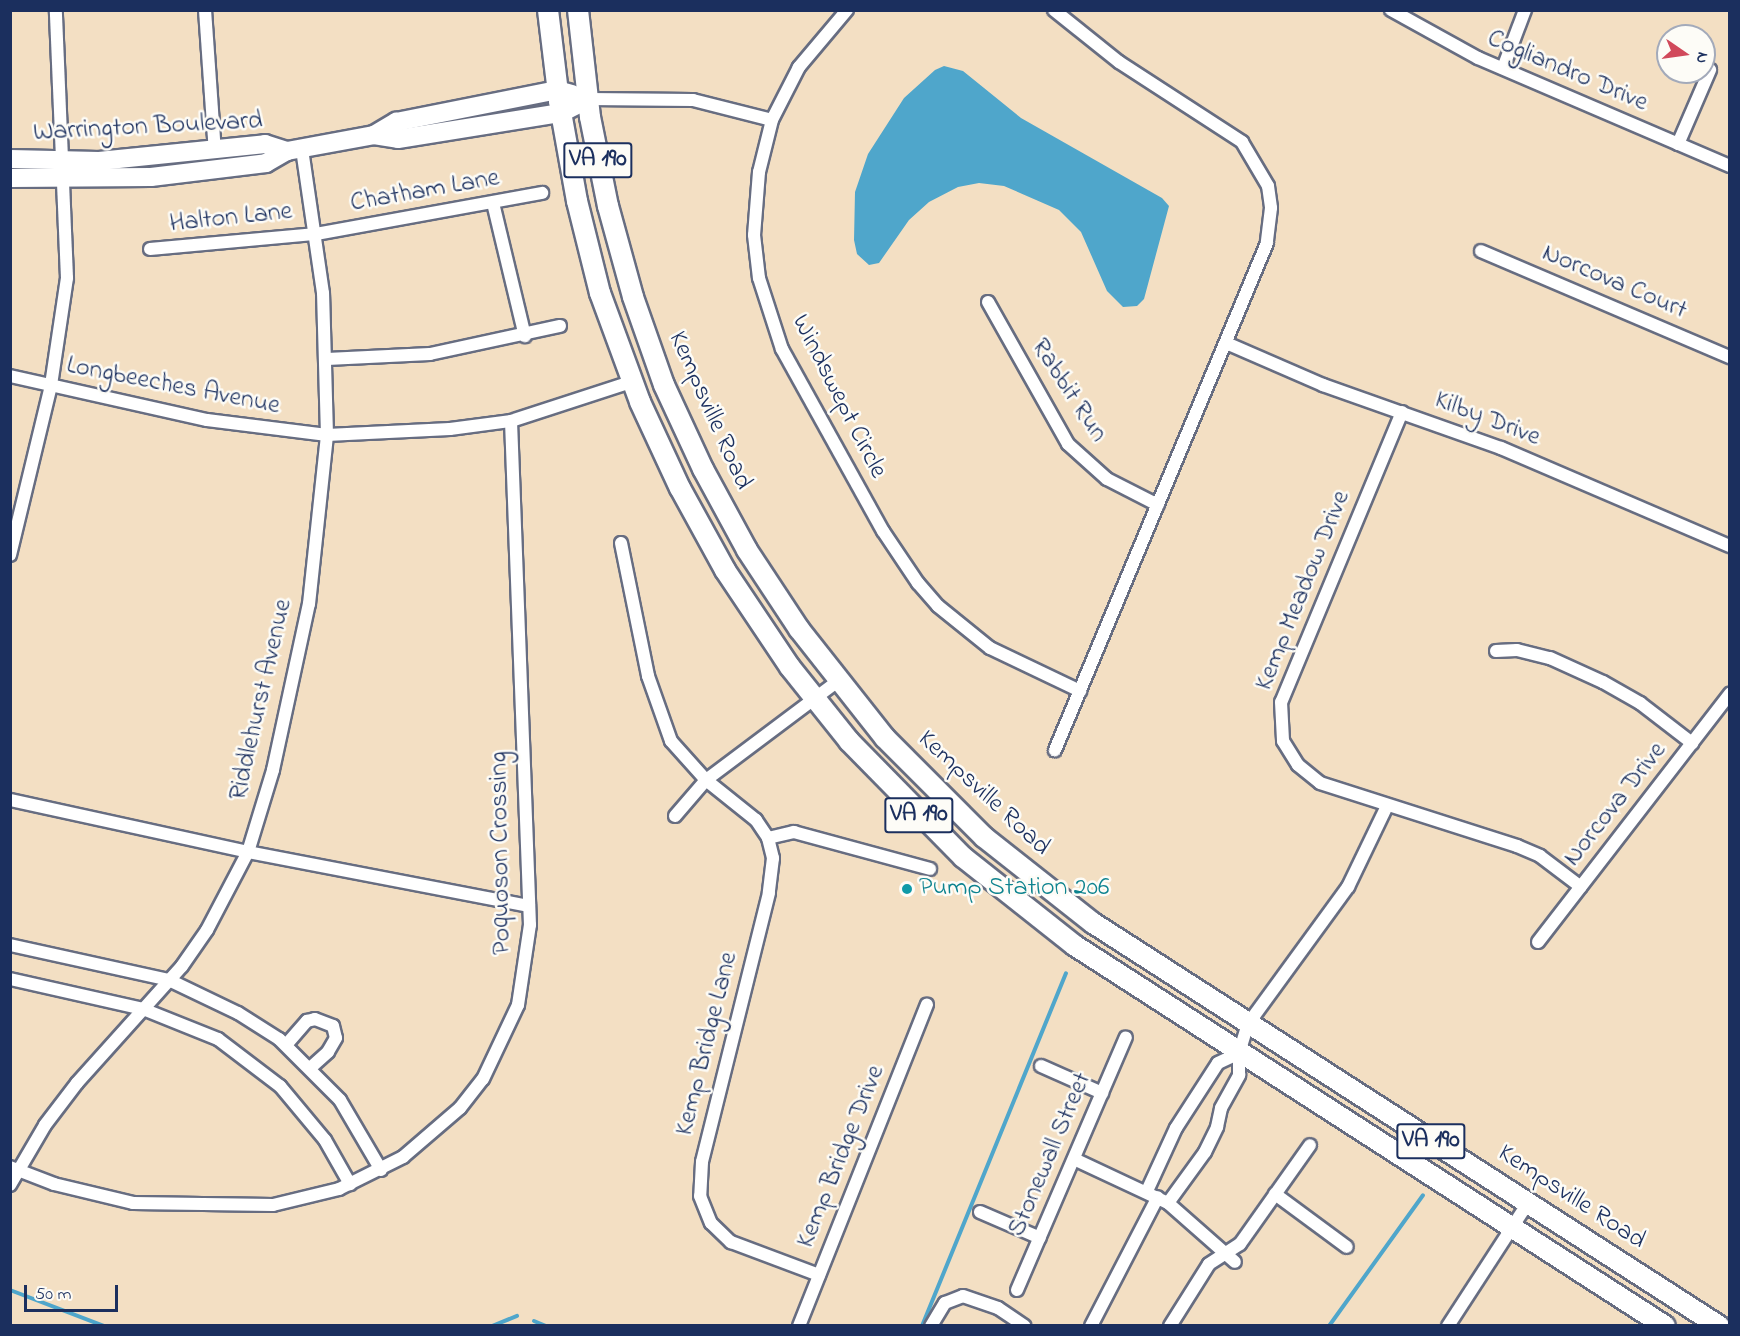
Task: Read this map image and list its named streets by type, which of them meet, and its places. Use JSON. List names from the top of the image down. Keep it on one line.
{"streets":{"main road":["VA 190","Kempsville Road"],"street":["Cogliandro Drive","Warrington Boulevard","Chatham Lane","Halton Lane","Norcova Court","Longbeeches Avenue","Rabbit Run","Windswept Circle","Kilby Drive","Kemp Meadow Drive","Riddlehurst Avenue","Norcova Drive","Poquoson Crossing","Kemp Bridge Lane","Stonewall Street","Kemp Bridge Drive"]},"crossings":[["Warrington Boulevard","VA 190"],["Warrington Boulevard","Kempsville Road"],["Warrington Boulevard","Riddlehurst Avenue"],["VA 190","Longbeeches Avenue"],["Chatham Lane","Halton Lane"],["Chatham Lane","Riddlehurst Avenue"],["Halton Lane","Riddlehurst Avenue"],["Longbeeches Avenue","Riddlehurst Avenue"],["Longbeeches Avenue","Poquoson Crossing"],["Kilby Drive","Kemp Meadow Drive"],["Kemp Meadow Drive","Norcova Drive"],["Riddlehurst Avenue","Poquoson Crossing"],["Kemp Bridge Lane","Kemp Bridge Drive"]],"places":["Pump Station 206"],"scale_bar":"50 m","north":"right"}
